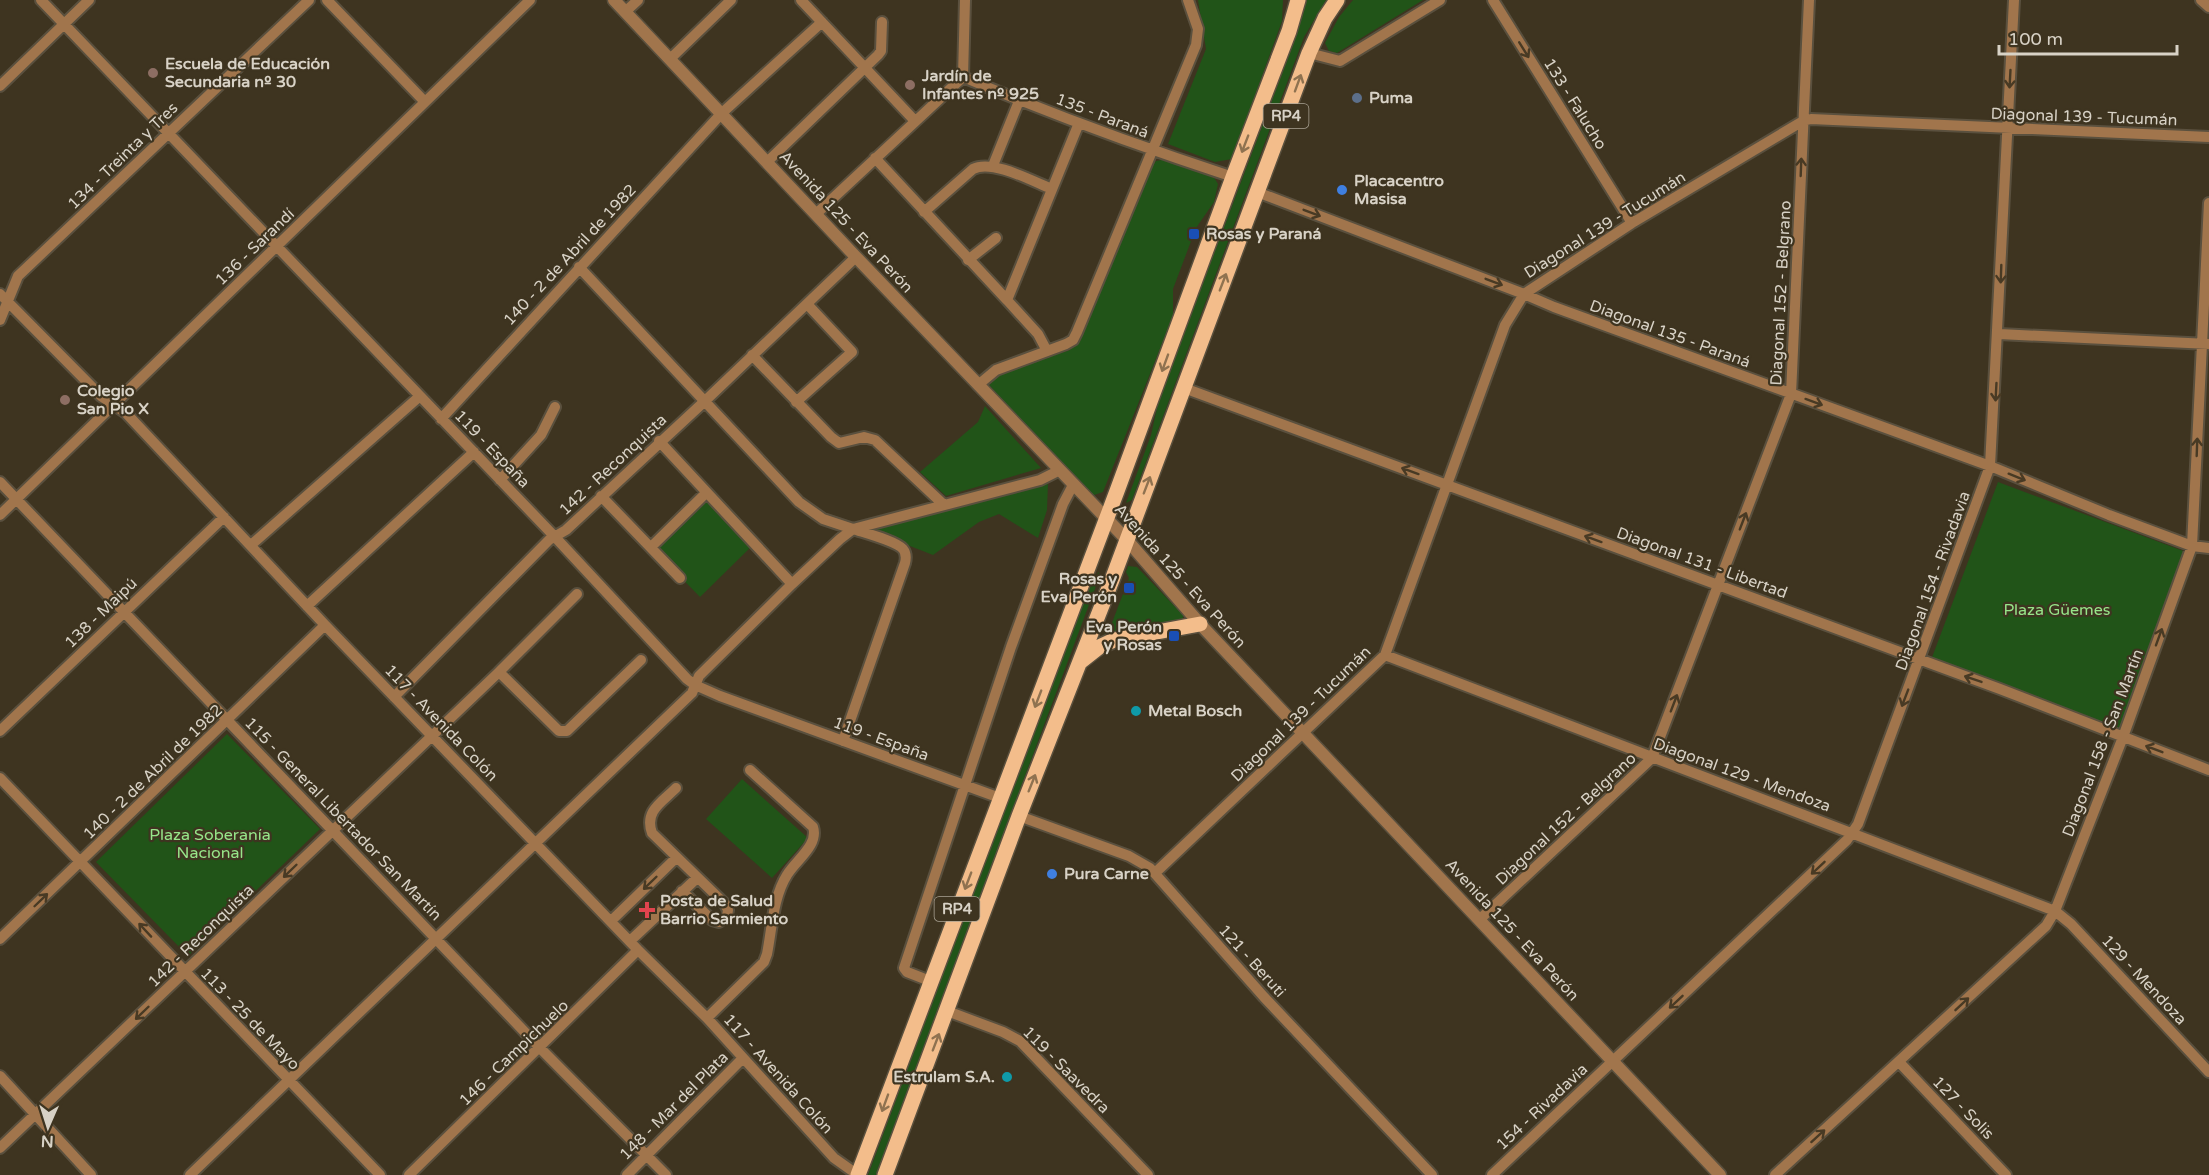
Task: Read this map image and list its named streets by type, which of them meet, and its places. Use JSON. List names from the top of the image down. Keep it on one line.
{"streets":{"main road":["RP4"],"street":["133 - Falucho","135 - Paraná","Diagonal 139 - Tucumán","134 - Treinta y Tres","Avenida 125 - Eva Perón","136 - Sarandí","140 - 2 de Abril de 1982","Diagonal 152 - Belgrano","Diagonal 135 - Paraná","119 - España","142 - Reconquista","Diagonal 131 - Libertad","Diagonal 154 - Rivadavia","138 - Maipú","117 - Avenida Colón","Diagonal 158 - San Martín","Diagonal 129 - Mendoza","115 - General Libertador San Martín","121 - Beruti","129 - Mendoza","113 - 25 de Mayo","146 - Campichuelo","119 - Saavedra","148 - Mar del Plata","154 - Rivadavia","127 - Solis"]},"crossings":[["133 - Falucho","Diagonal 139 - Tucumán"],["135 - Paraná","RP4"],["RP4","Avenida 125 - Eva Perón"],["RP4","Diagonal 135 - Paraná"],["RP4","119 - España"],["RP4","Diagonal 131 - Libertad"],["RP4","117 - Avenida Colón"],["RP4","121 - Beruti"],["RP4","119 - Saavedra"],["Diagonal 139 - Tucumán","Avenida 125 - Eva Perón"],["Diagonal 139 - Tucumán","Diagonal 152 - Belgrano"],["Diagonal 139 - Tucumán","Diagonal 135 - Paraná"],["Diagonal 139 - Tucumán","Diagonal 131 - Libertad"],["Diagonal 139 - Tucumán","Diagonal 154 - Rivadavia"],["Diagonal 139 - Tucumán","Diagonal 129 - Mendoza"],["Diagonal 139 - Tucumán","121 - Beruti"],["134 - Treinta y Tres","119 - España"],["134 - Treinta y Tres","117 - Avenida Colón"],["Avenida 125 - Eva Perón","140 - 2 de Abril de 1982"],["Avenida 125 - Eva Perón","Diagonal 152 - Belgrano"],["Avenida 125 - Eva Perón","142 - Reconquista"],["Avenida 125 - Eva Perón","Diagonal 154 - Rivadavia"],["Avenida 125 - Eva Perón","154 - Rivadavia"],["136 - Sarandí","119 - España"],["136 - Sarandí","117 - Avenida Colón"],["136 - Sarandí","115 - General Libertador San Martín"],["140 - 2 de Abril de 1982","119 - España"],["140 - 2 de Abril de 1982","117 - Avenida Colón"],["140 - 2 de Abril de 1982","115 - General Libertador San Martín"],["140 - 2 de Abril de 1982","113 - 25 de Mayo"],["Diagonal 152 - Belgrano","Diagonal 135 - Paraná"],["Diagonal 152 - Belgrano","Diagonal 131 - Libertad"],["Diagonal 152 - Belgrano","Diagonal 129 - Mendoza"],["Diagonal 135 - Paraná","Diagonal 154 - Rivadavia"],["Diagonal 135 - Paraná","Diagonal 158 - San Martín"],["119 - España","142 - Reconquista"],["142 - Reconquista","117 - Avenida Colón"],["142 - Reconquista","115 - General Libertador San Martín"],["142 - Reconquista","113 - 25 de Mayo"],["Diagonal 131 - Libertad","Diagonal 154 - Rivadavia"],["Diagonal 131 - Libertad","Diagonal 158 - San Martín"],["Diagonal 154 - Rivadavia","Diagonal 129 - Mendoza"],["Diagonal 154 - Rivadavia","154 - Rivadavia"],["138 - Maipú","117 - Avenida Colón"],["138 - Maipú","115 - General Libertador San Martín"],["117 - Avenida Colón","146 - Campichuelo"],["117 - Avenida Colón","148 - Mar del Plata"],["Diagonal 158 - San Martín","Diagonal 129 - Mendoza"],["Diagonal 158 - San Martín","129 - Mendoza"],["Diagonal 158 - San Martín","127 - Solis"],["Diagonal 129 - Mendoza","129 - Mendoza"],["115 - General Libertador San Martín","146 - Campichuelo"],["115 - General Libertador San Martín","148 - Mar del Plata"]],"one_way":["133 - Falucho","Diagonal 152 - Belgrano","Diagonal 135 - Paraná","Diagonal 131 - Libertad","Diagonal 154 - Rivadavia","Diagonal 158 - San Martín"],"parks":["Plaza Güemes","Plaza Soberanía Nacional"],"places":{"other":["Escuela de Educación Secundaria nº 30","Jardín de Infantes nº 925","Puma","Placacentro Masisa","Colegio San Pio X","Metal Bosch","Pura Carne","Estrulam S.A."],"transit":["Rosas y Paraná","Rosas y Eva Perón","Eva Perón y Rosas"],"health":["Posta de Salud Barrio Sarmiento"]},"scale_bar":"100 m","north":"bottom"}
